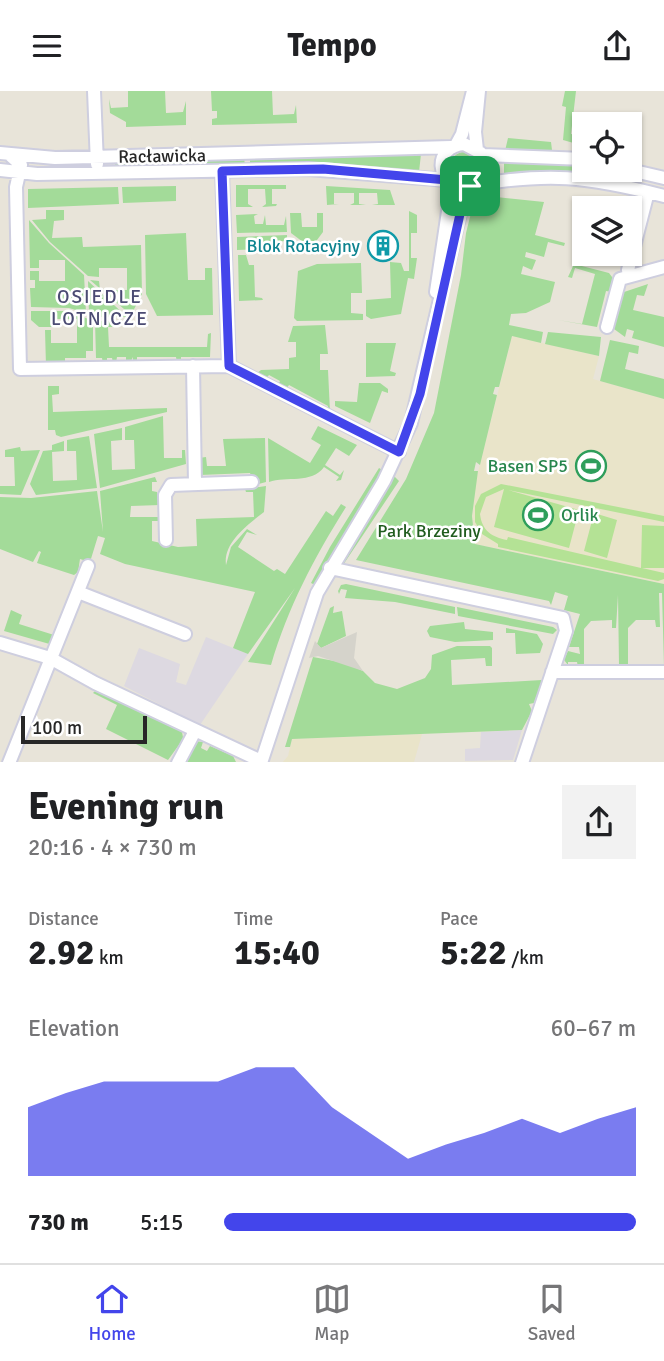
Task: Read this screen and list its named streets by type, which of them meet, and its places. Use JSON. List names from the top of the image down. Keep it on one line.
{"streets":{"street":["Racławicka"]},"districts":["OSIEDLE LOTNICZE"],"parks":["Park Brzeziny"],"places":{"building":["Blok Rotacyjny"],"sports":["Basen SP5","Orlik"]},"scale_bar":"100 m","page":{"header":"Tempo","scale":"100 m","heading":["Evening run","20:16 · 4 × 730 m"],"stats":[["Distance","2.92 km"],["Time","15:40"],["Pace","5:22 /km"]],"chart":["Elevation","60–67 m"],"list":[{"name":"730 m","note":"5:15"}],"tabs":["Home","Map","Saved"]}}
